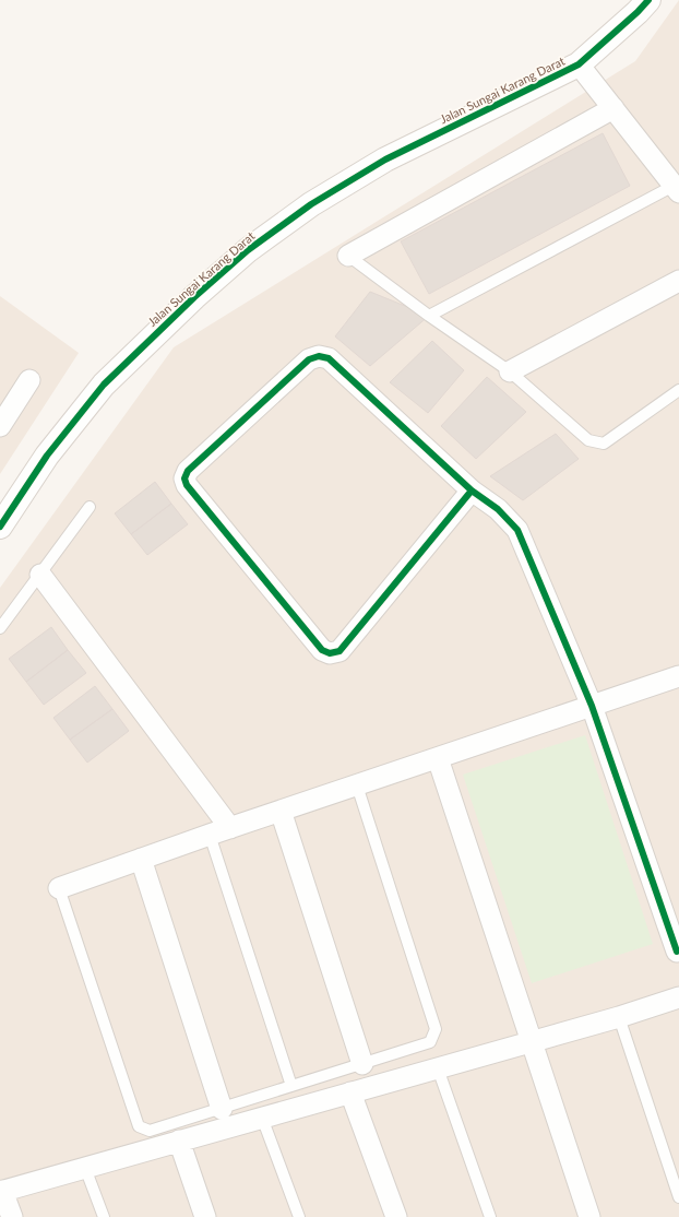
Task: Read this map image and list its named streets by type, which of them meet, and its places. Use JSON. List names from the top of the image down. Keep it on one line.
{"streets":{"street":["Jalan Sungai Karang Darat"]}}
